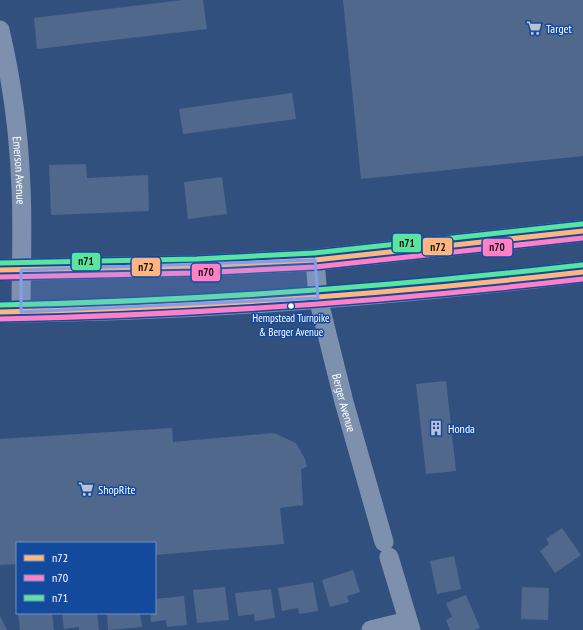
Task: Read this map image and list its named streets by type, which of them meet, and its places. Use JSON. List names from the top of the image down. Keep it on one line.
{"streets":{"street":["Emerson Avenue","Berger Avenue"]},"places":{"supermarket":["Target","ShopRite"],"other":["Hempstead Turnpike & Berger Avenue"],"building":["Honda"]},"lines":["transit line n71","transit line n72","transit line n70"],"legend":["n72","n70","n71"]}
